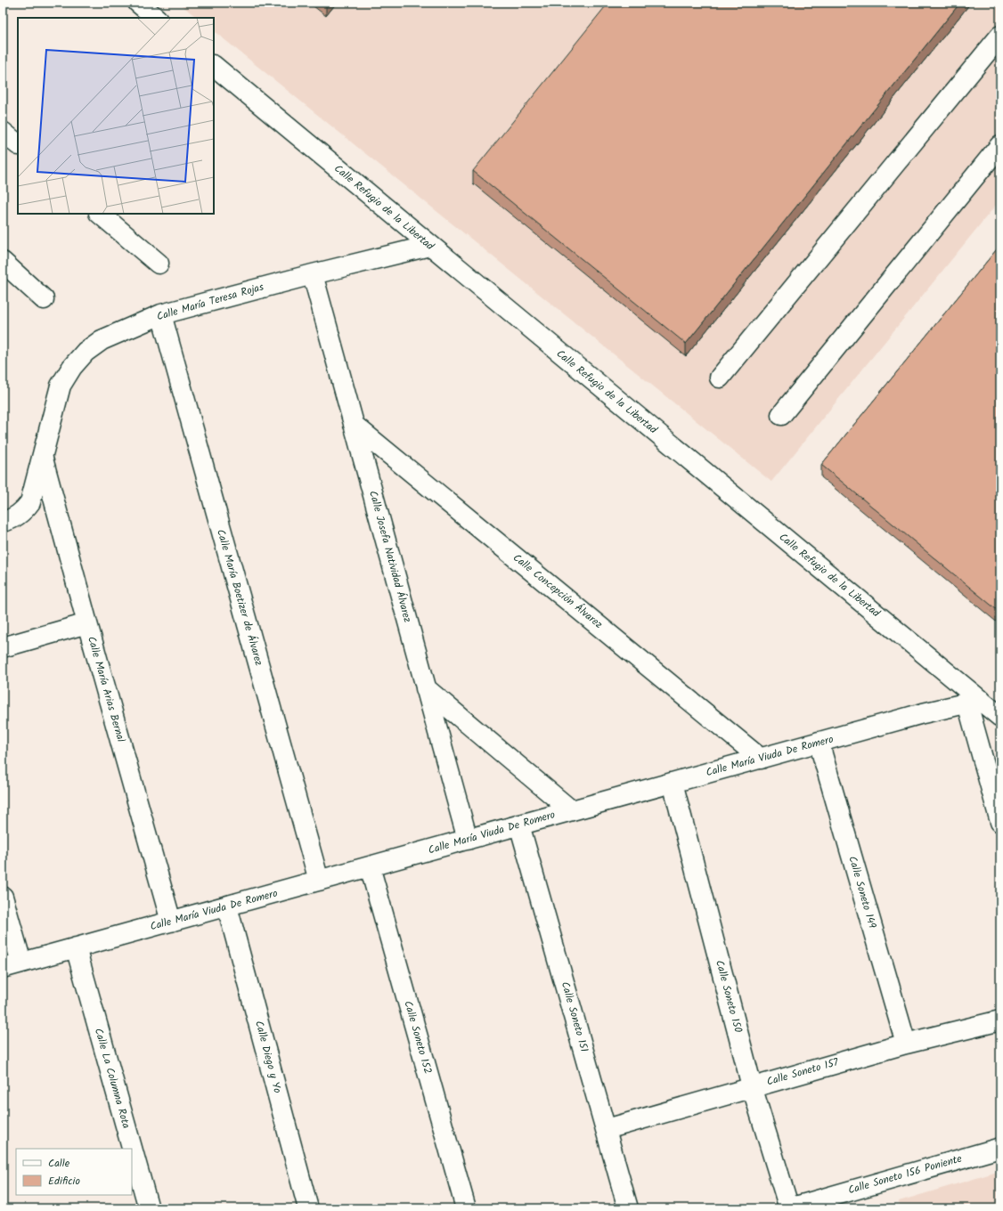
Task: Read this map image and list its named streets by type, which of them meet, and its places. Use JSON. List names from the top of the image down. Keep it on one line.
{"streets":{"street":["Calle Refugio de la Libertad","Calle María Teresa Rojas","Calle Josefa Natividad Álvarez","Calle Concepción Álvarez","Calle María Boetizer de Álvarez","Calle María Arias Bernal","Calle María Viuda De Romero","Calle Soneto 149","Calle Soneto 150","Calle Soneto 151","Calle Soneto 152","Calle Diego y Yo","Calle Soneto 157","Calle La Columna Rota","Calle Soneto 156 Poniente"]},"crossings":[["Calle Refugio de la Libertad","Calle María Teresa Rojas"],["Calle Refugio de la Libertad","Calle María Viuda De Romero"],["Calle María Teresa Rojas","Calle Josefa Natividad Álvarez"],["Calle María Teresa Rojas","Calle María Boetizer de Álvarez"],["Calle María Teresa Rojas","Calle María Arias Bernal"],["Calle Josefa Natividad Álvarez","Calle Concepción Álvarez"],["Calle Josefa Natividad Álvarez","Calle María Viuda De Romero"],["Calle Concepción Álvarez","Calle María Viuda De Romero"],["Calle María Boetizer de Álvarez","Calle María Viuda De Romero"],["Calle María Arias Bernal","Calle María Viuda De Romero"],["Calle María Viuda De Romero","Calle Soneto 149"],["Calle María Viuda De Romero","Calle Soneto 150"],["Calle María Viuda De Romero","Calle Soneto 151"],["Calle María Viuda De Romero","Calle Soneto 152"],["Calle María Viuda De Romero","Calle Diego y Yo"],["Calle María Viuda De Romero","Calle La Columna Rota"],["Calle Soneto 149","Calle Soneto 157"],["Calle Soneto 150","Calle Soneto 157"],["Calle Soneto 150","Calle Soneto 156 Poniente"],["Calle Soneto 151","Calle Soneto 157"]],"legend":["Calle","Edificio"]}
